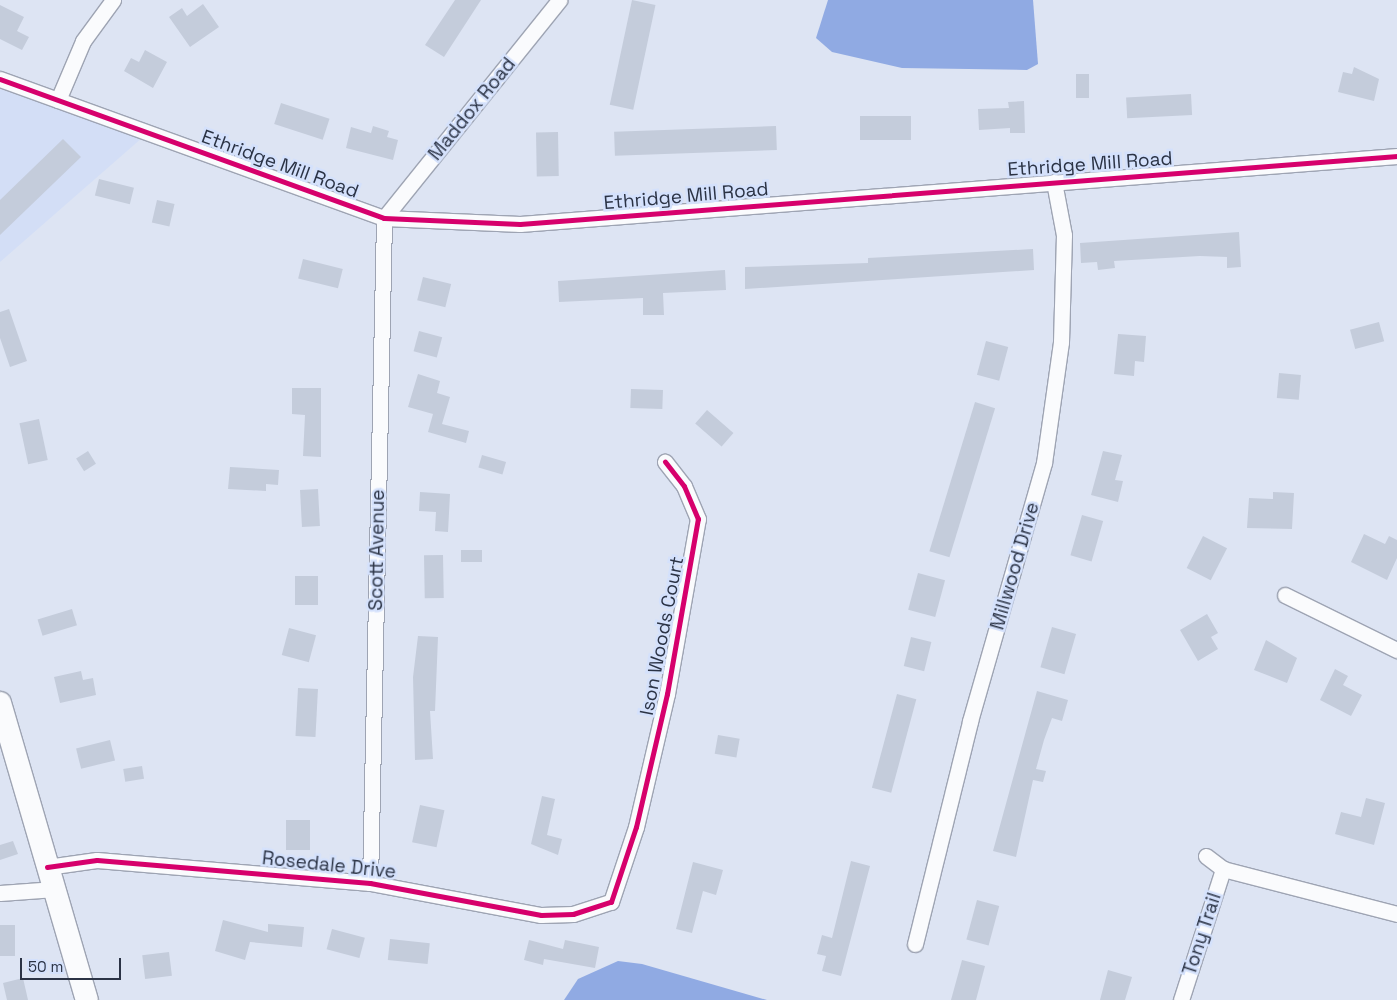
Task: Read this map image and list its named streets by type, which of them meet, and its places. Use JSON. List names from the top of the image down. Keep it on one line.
{"streets":{"street":["Maddox Road","Ethridge Mill Road","Scott Avenue","Millwood Drive","Ison Woods Court","Rosedale Drive","Tony Trail"]},"crossings":[["Maddox Road","Ethridge Mill Road"],["Maddox Road","Scott Avenue"],["Ethridge Mill Road","Scott Avenue"],["Ethridge Mill Road","Millwood Drive"],["Scott Avenue","Rosedale Drive"],["Ison Woods Court","Rosedale Drive"]],"scale_bar":"50 m"}
